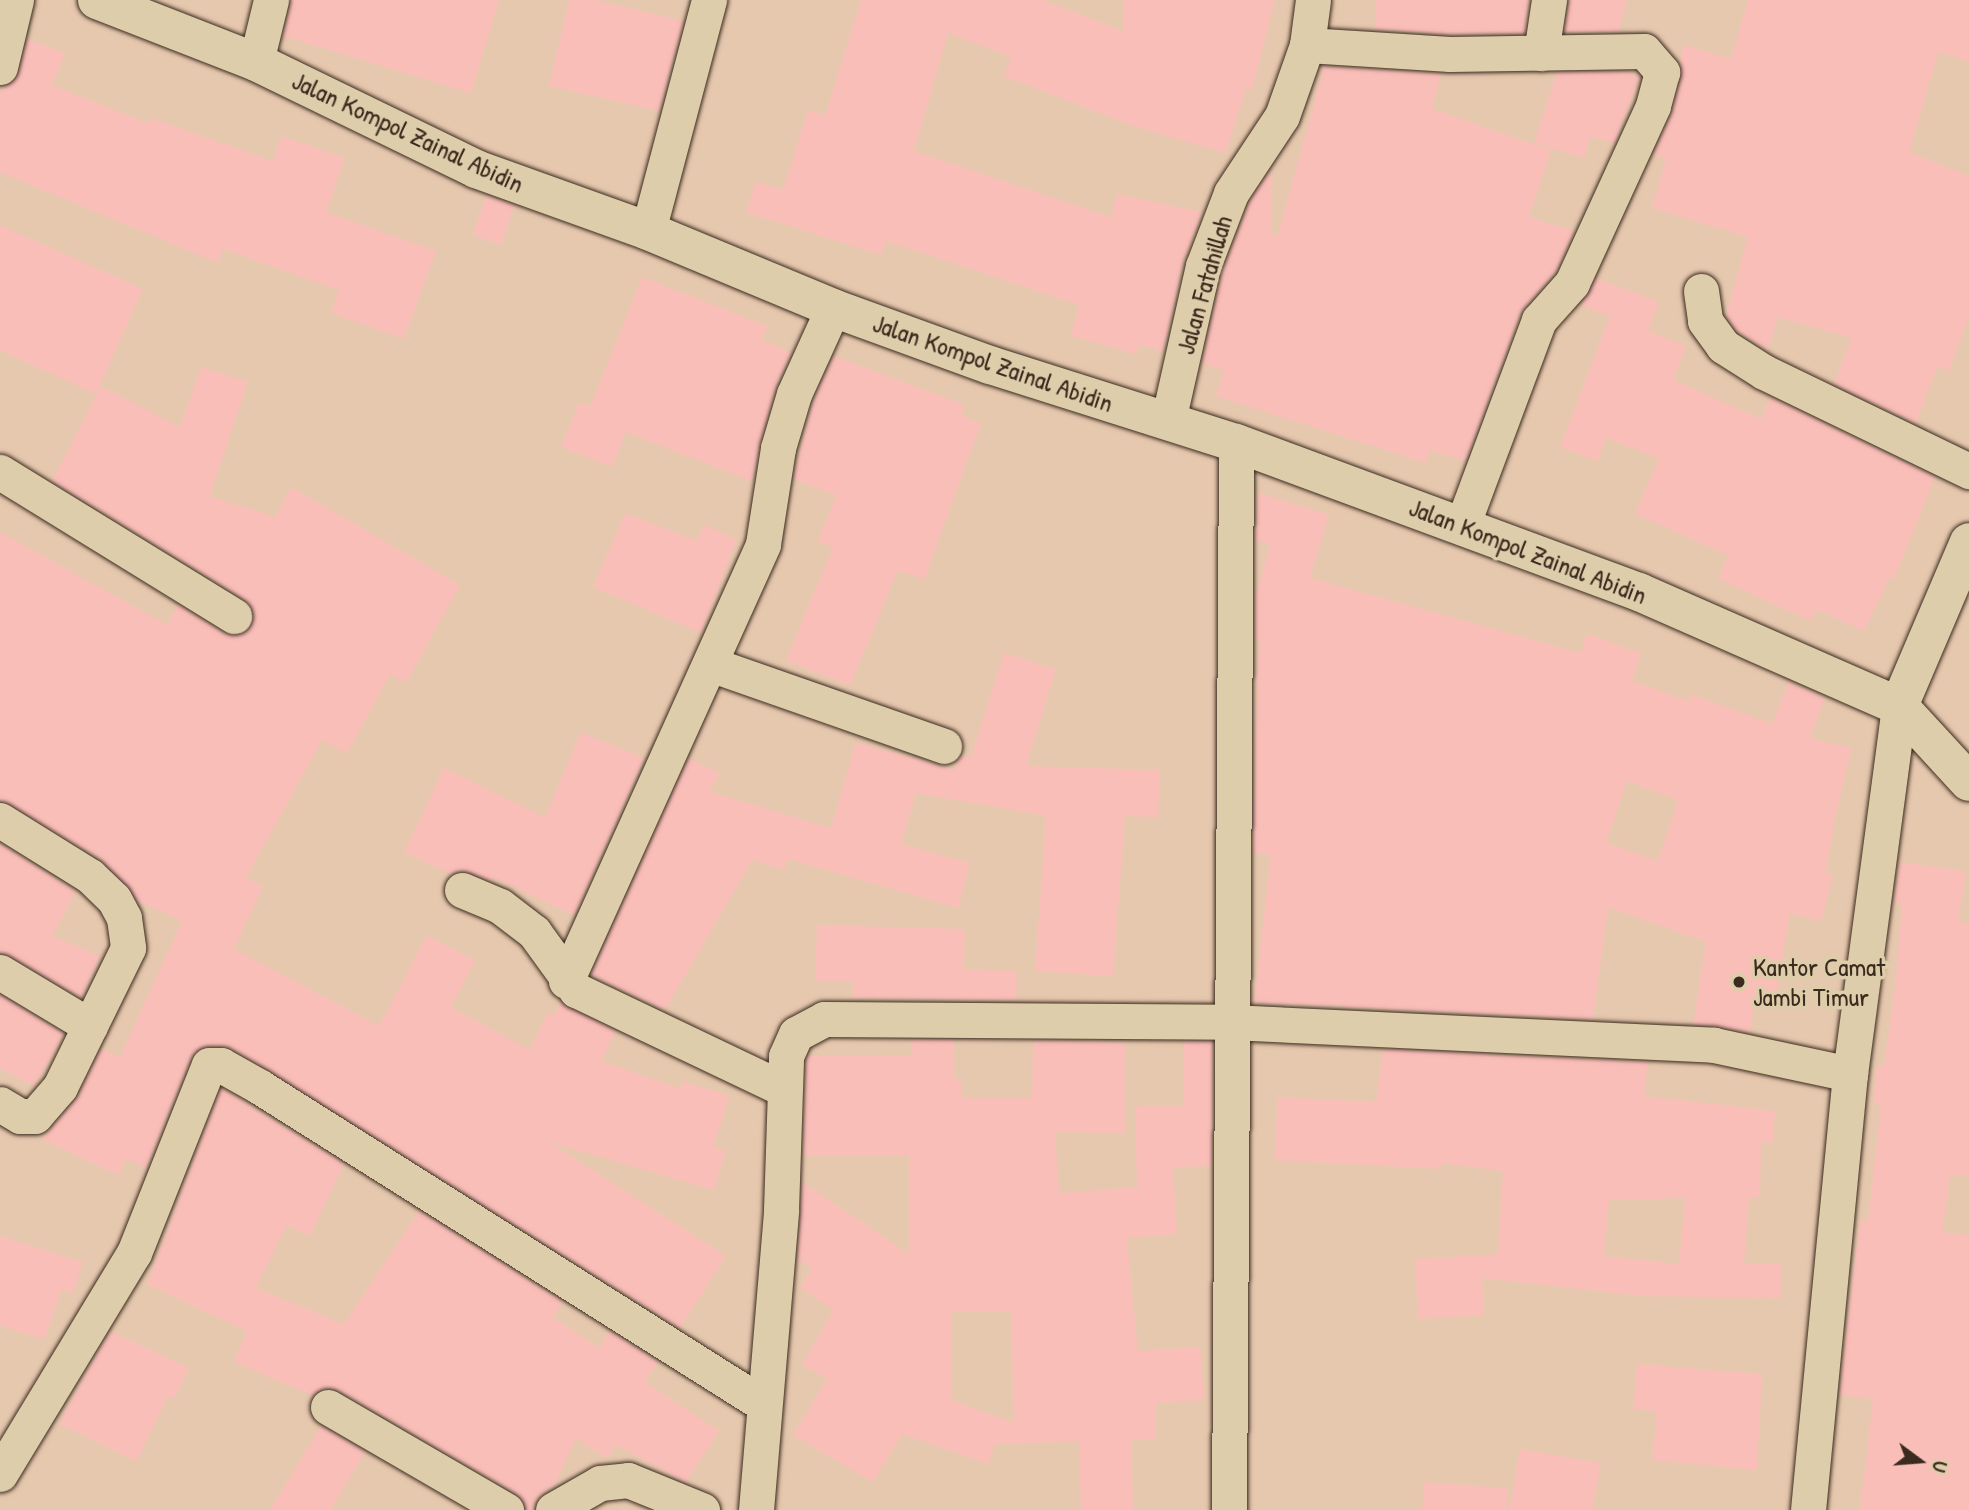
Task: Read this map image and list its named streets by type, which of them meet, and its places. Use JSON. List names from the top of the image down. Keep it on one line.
{"streets":{"street":["Jalan Kompol Zainal Abidin","Jalan Fatahillah"]},"crossings":[["Jalan Kompol Zainal Abidin","Jalan Fatahillah"]],"places":["Kantor Camat Jambi Timur"],"north":"right"}
